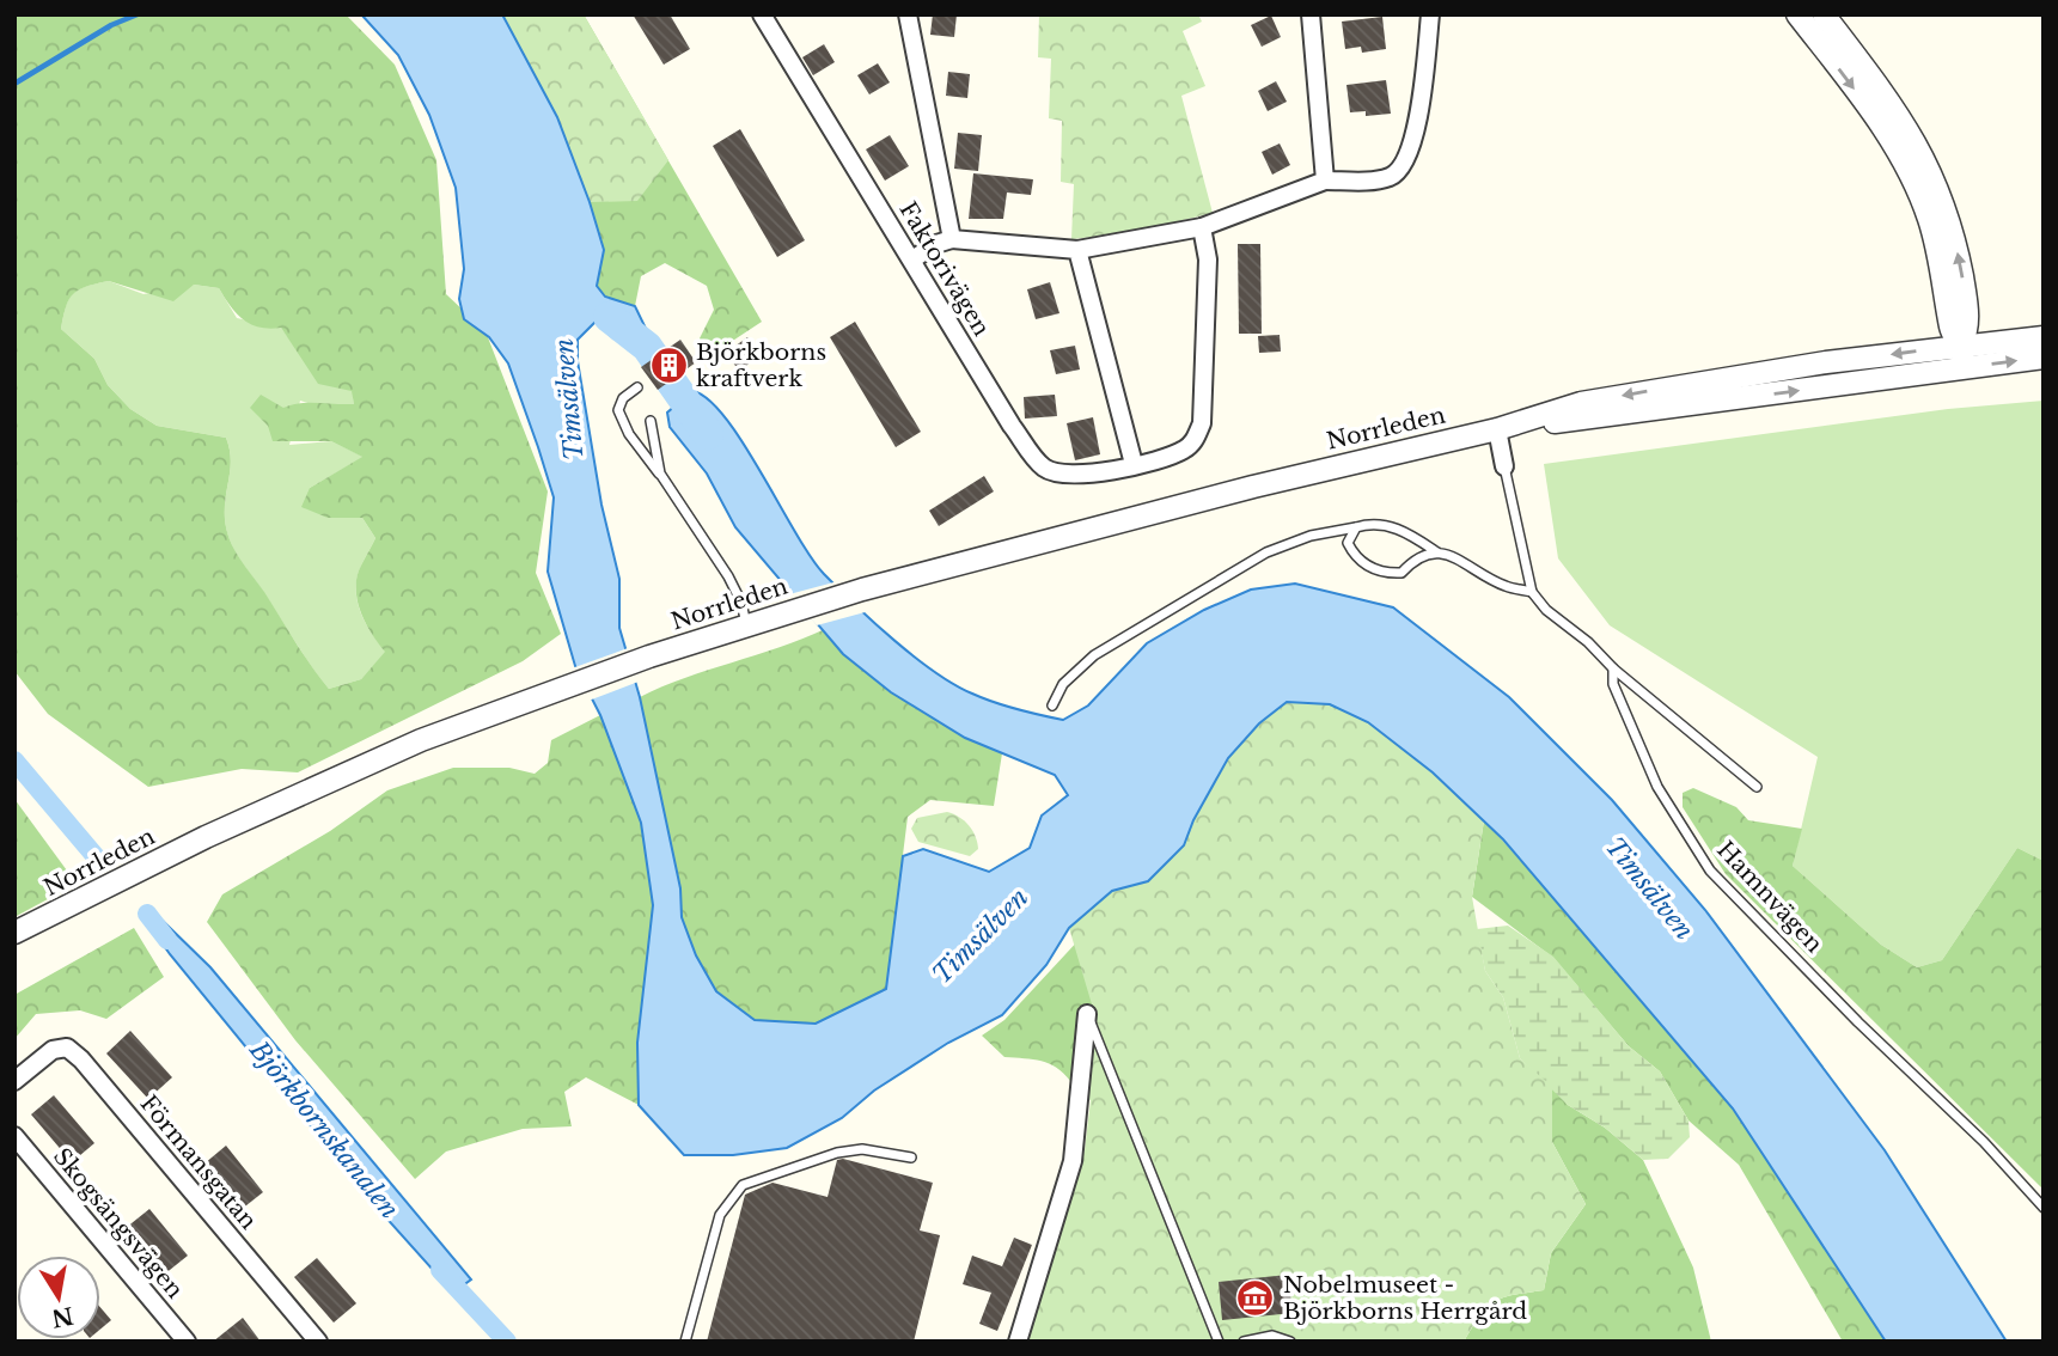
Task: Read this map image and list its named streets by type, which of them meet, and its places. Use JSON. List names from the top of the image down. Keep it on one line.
{"streets":{"street":["Faktorivägen","Norrleden","Förmansgatan","Skogsängsvägen"],"lane":["Hamnvägen"]},"water":["Timsälven","Björkbornskanalen"],"places":{"building":["Björkborns kraftverk"],"museum":["Nobelmuseet - Björkborns Herrgård"]},"north":"bottom"}
